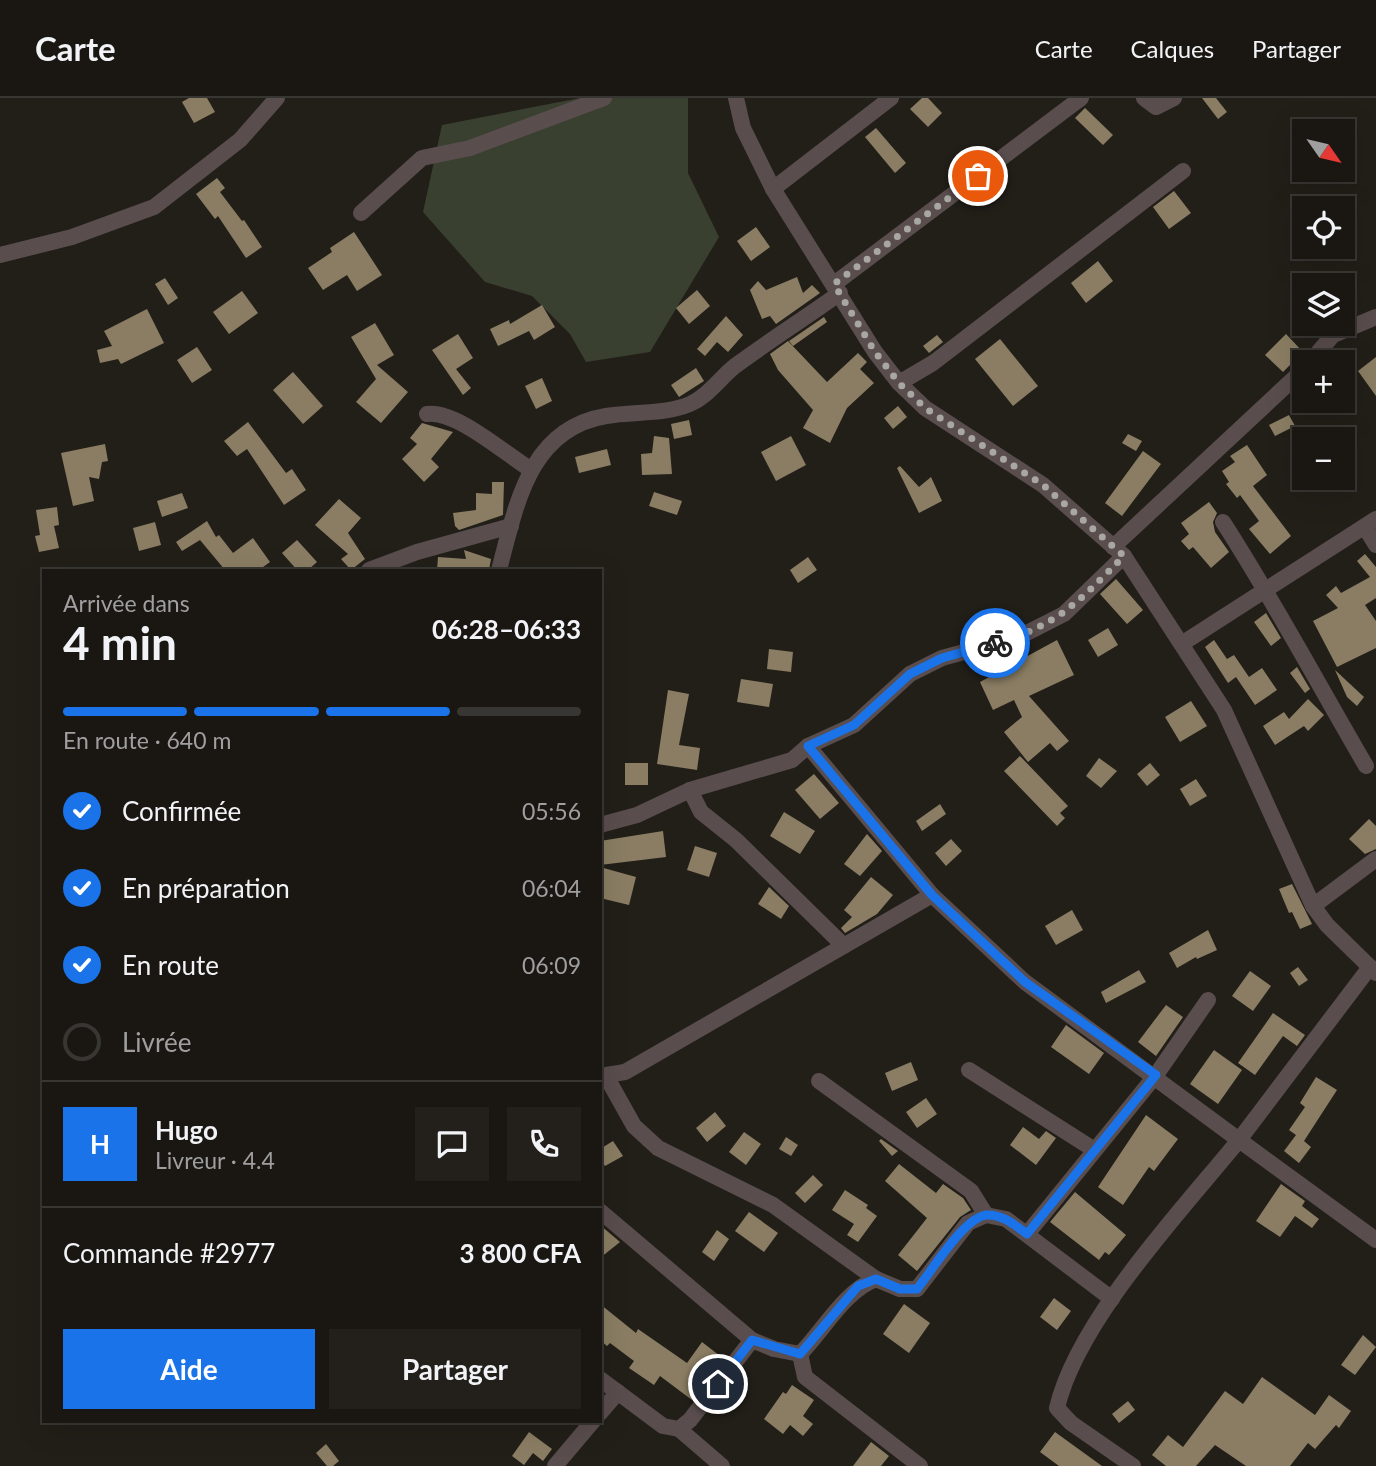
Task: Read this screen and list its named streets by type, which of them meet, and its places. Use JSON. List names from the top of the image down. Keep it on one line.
{"north":"bottom right","page":{"header":"Carte","nav":["Carte","Calques","Partager"],"map_buttons":["+","−"],"heading":["4 min","Arrivée dans","06:28–06:33"],"panel":["Hugo","Livreur · 4.4","Commande #2977","3 800 CFA"],"bar":"En route · 640 m","list":[["Confirmée","05:56"],["En préparation","06:04"],["En route","06:09"],"Livrée"],"round":"H","buttons":["Aide","Partager"]}}
